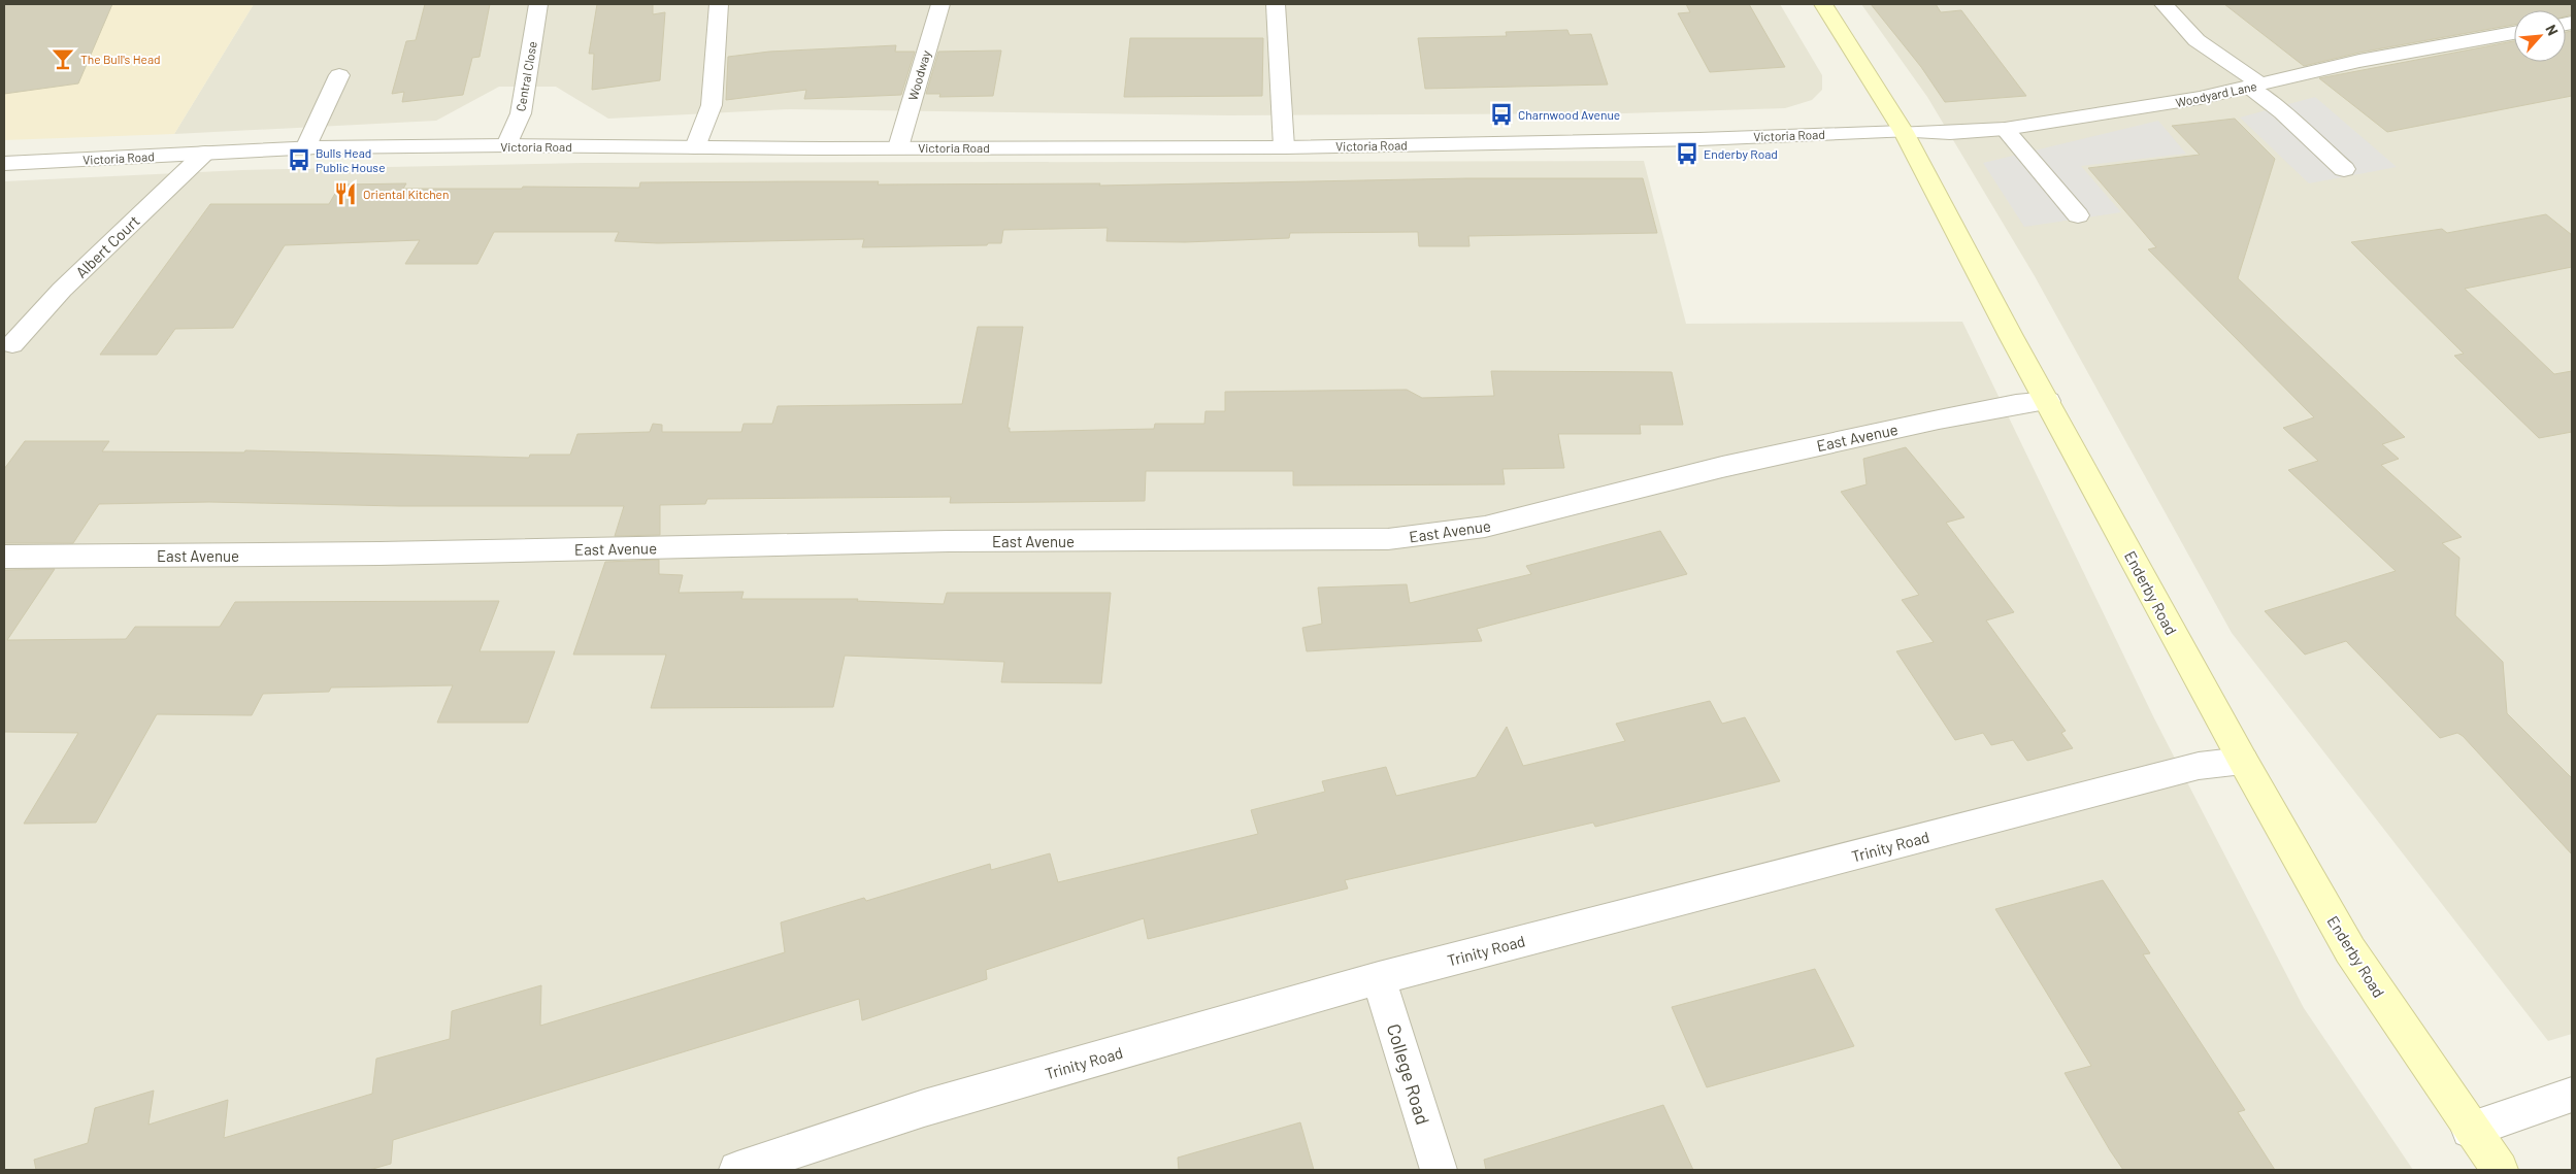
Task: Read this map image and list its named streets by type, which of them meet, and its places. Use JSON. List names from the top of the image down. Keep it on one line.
{"streets":{"main road":["Enderby Road"],"street":["Woodway","Central Close","Woodyard Lane","Victoria Road","Albert Court","East Avenue","Trinity Road","College Road"]},"crossings":[["Woodway","Victoria Road"],["Central Close","Victoria Road"],["Woodyard Lane","Victoria Road"],["Woodyard Lane","Enderby Road"],["Victoria Road","Albert Court"],["Victoria Road","Enderby Road"],["East Avenue","Enderby Road"],["Enderby Road","Trinity Road"],["Trinity Road","College Road"]],"places":{"bar":["The Bull's Head"],"bus stop":["Charnwood Avenue","Enderby Road","Bulls Head Public House"],"restaurant":["Oriental Kitchen"]},"north":"top right"}
